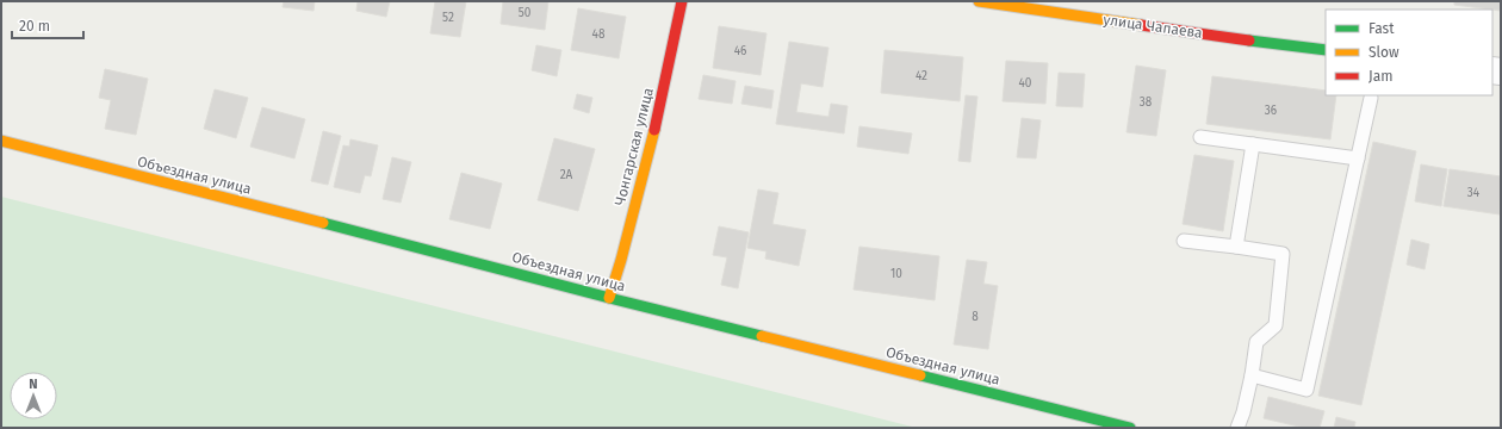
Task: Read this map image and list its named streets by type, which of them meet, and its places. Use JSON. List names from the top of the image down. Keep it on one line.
{"streets":{"street":["улица Чапаева","Чонгарская улица","Объездная улица"]},"crossings":[["Чонгарская улица","Объездная улица"]],"house_numbers":["50","52","48","46","42","40","38","36","2А","34","10","8"],"legend":["Fast","Slow","Jam"],"scale_bar":"20 m","north":"top"}
